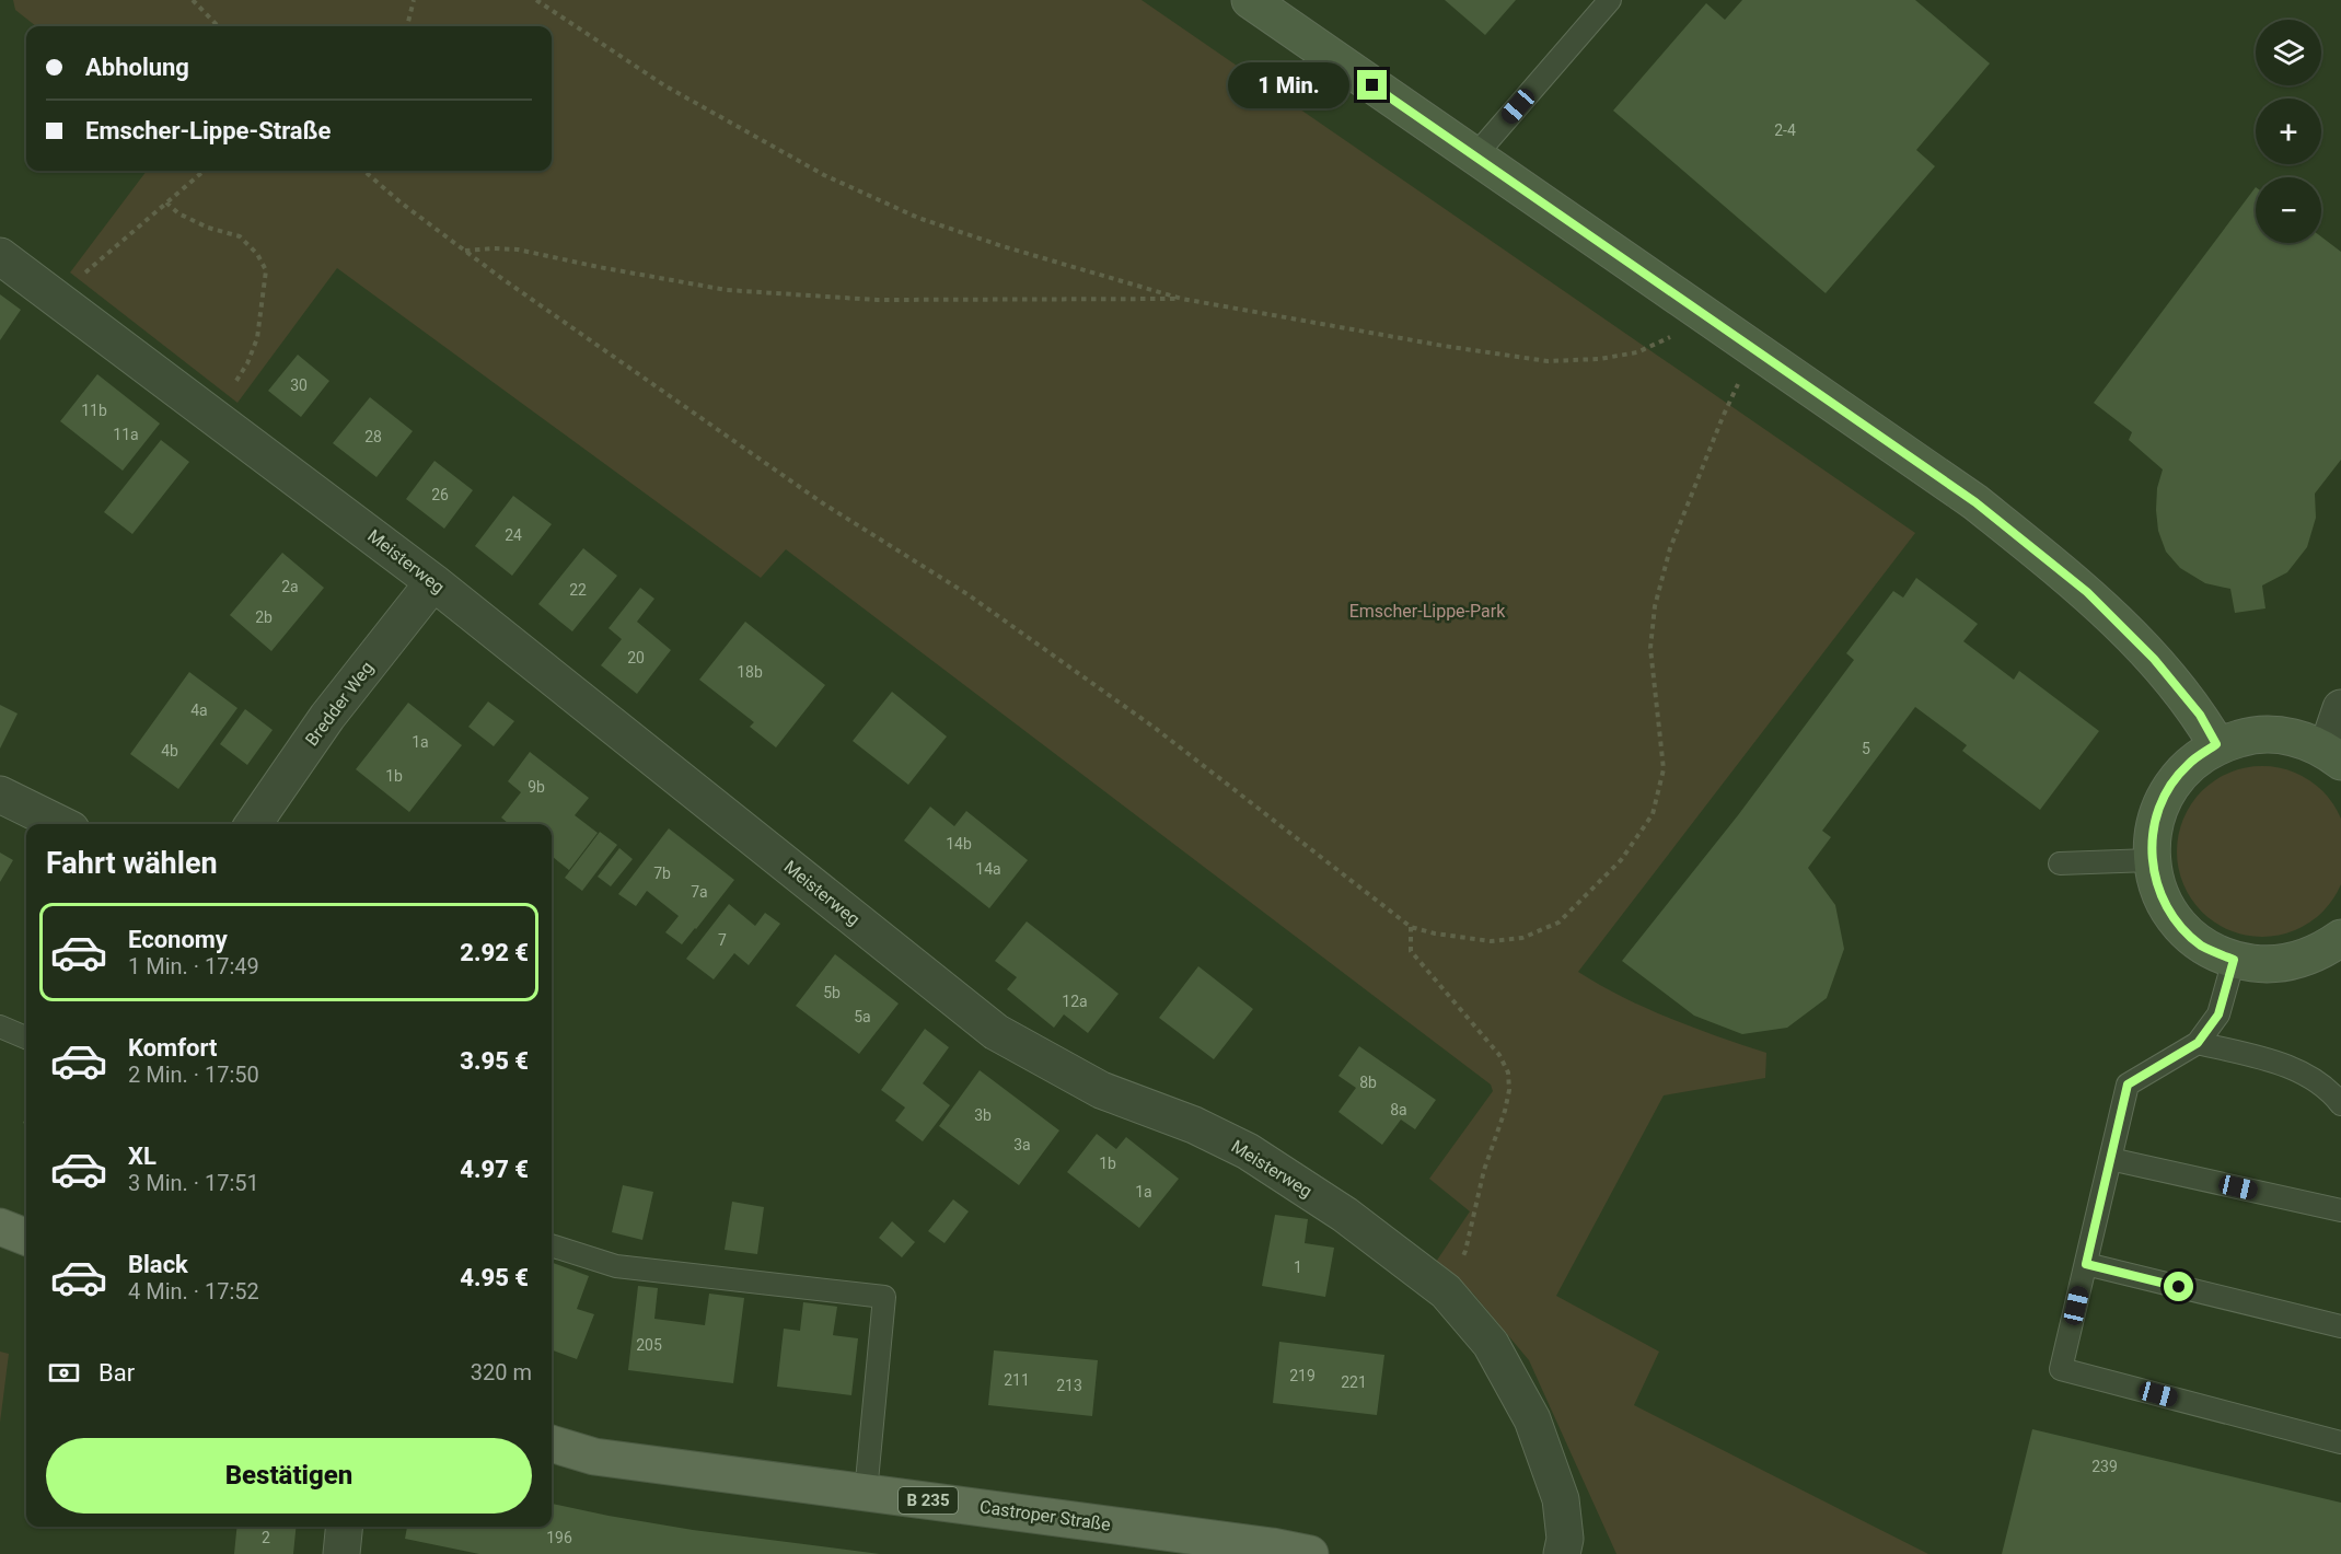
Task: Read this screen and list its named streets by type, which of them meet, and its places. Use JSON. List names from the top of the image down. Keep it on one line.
{"streets":{"main road":["B 235","Castroper Straße"],"street":["Meisterweg","Bredder Weg"]},"crossings":[["Meisterweg","Bredder Weg"]],"parks":["Emscher-Lippe-Park"],"house_numbers":["2-4","30","11b","11a","28","26","24","2a","22","2b","20","18b","4a","1a","5","4b","1b","9b","14b","14a","7b","7a","7","5b","12a","5a","8b","8a","3b","3a","1b","1a","1","205","219","211","221","213","239","2","196"],"page":{"map_buttons":["+","−"],"banner":["Abholung","Emscher-Lippe-Straße"],"bubble":"1 Min.","heading":"Fahrt wählen","list":[{"name":"Economy","note":"1 Min. · 17:49","value":"2.92 €"},{"name":"Komfort","note":"2 Min. · 17:50","value":"3.95 €"},{"name":"XL","note":"3 Min. · 17:51","value":"4.97 €"},{"name":"Black","note":"4 Min. · 17:52","value":"4.95 €"}],"pay":["Bar","320 m"],"buttons":"Bestätigen"}}
